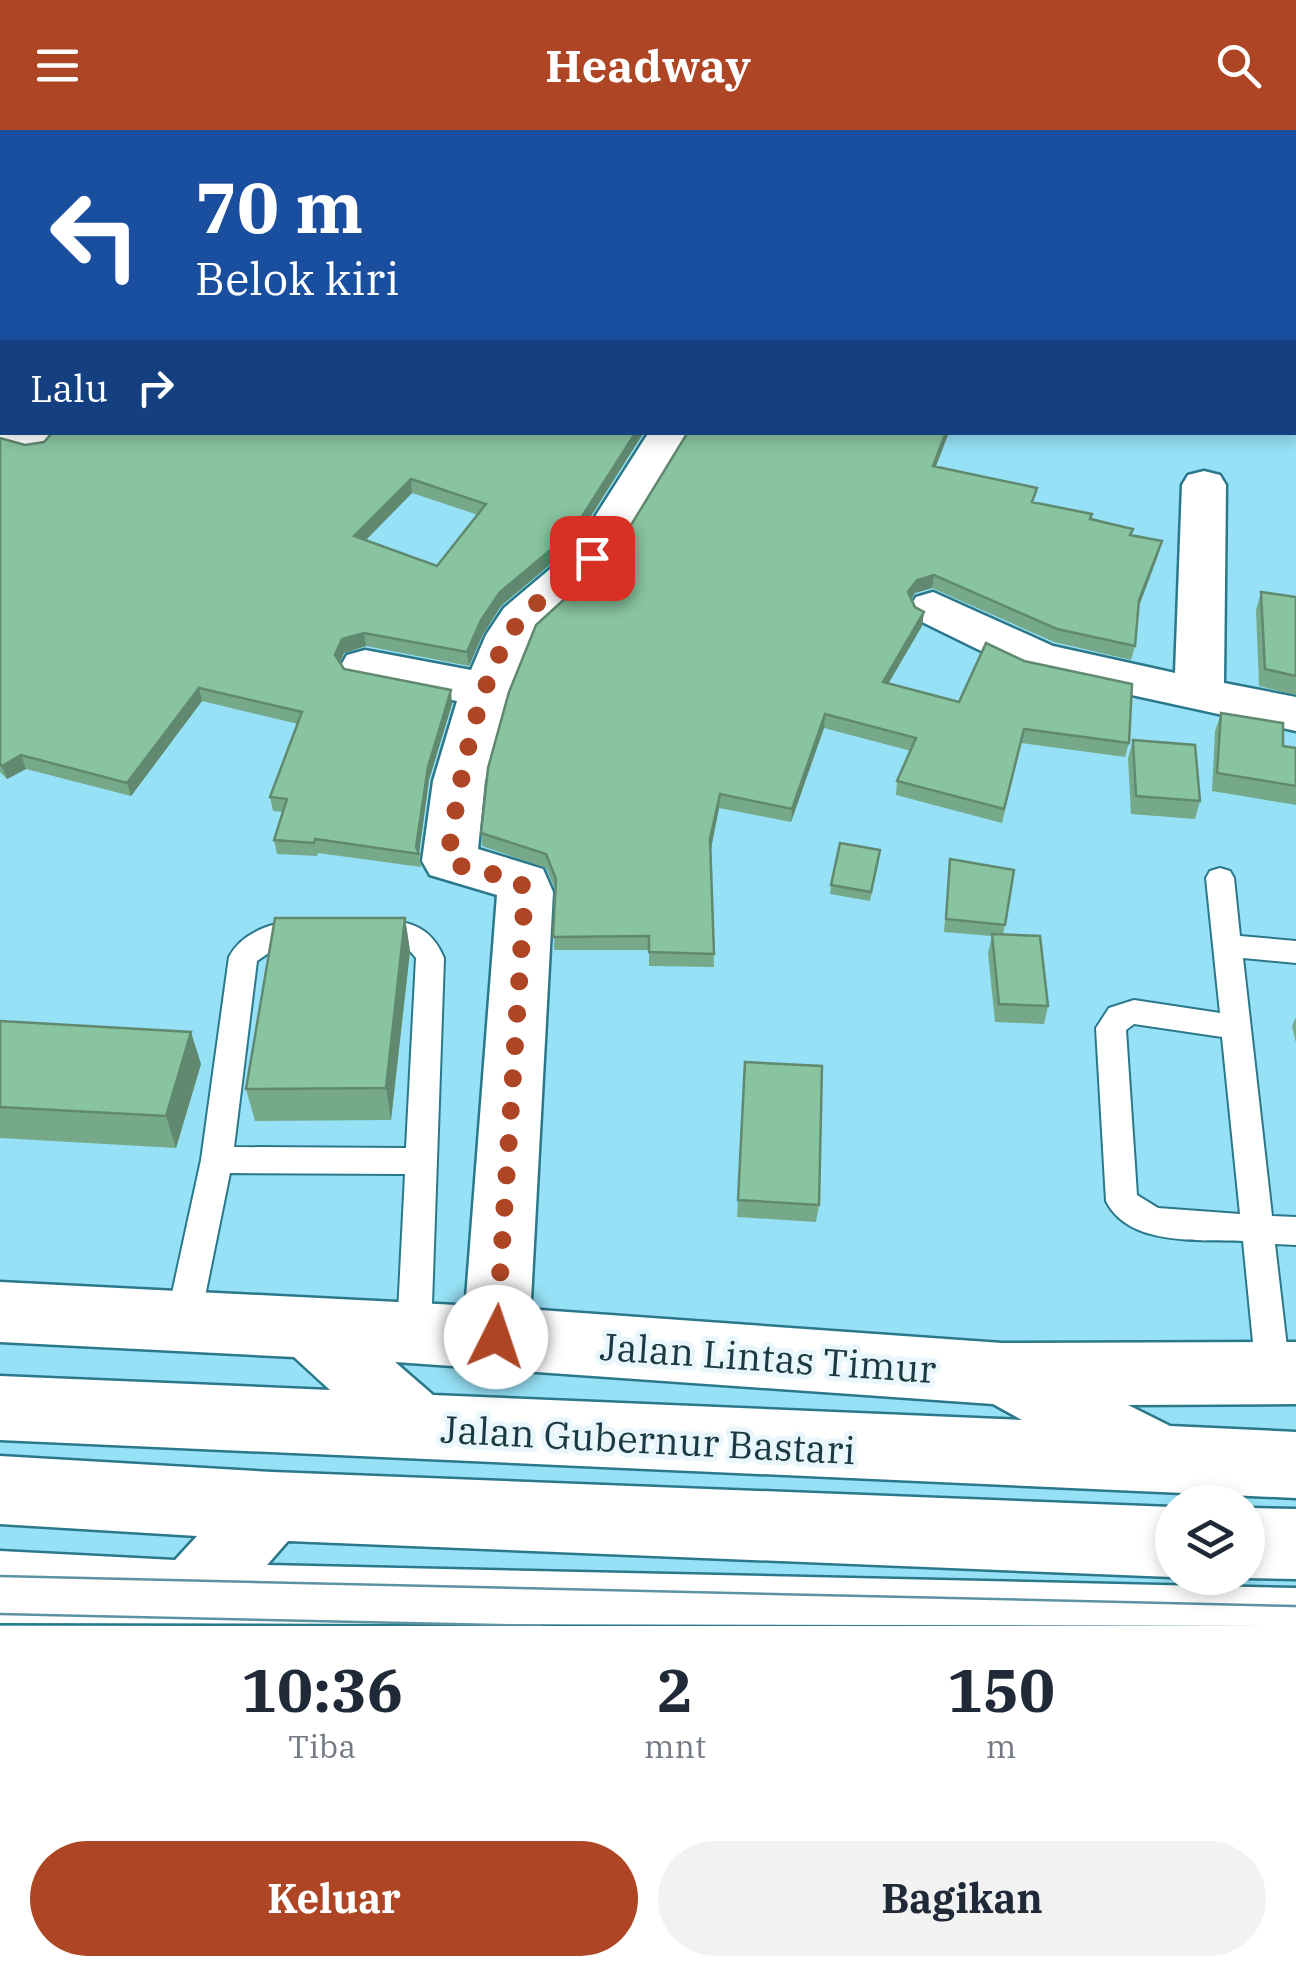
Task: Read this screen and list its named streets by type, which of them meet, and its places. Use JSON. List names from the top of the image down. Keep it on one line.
{"streets":{"main road":["Jalan Lintas Timur","Jalan Gubernur Bastari"]},"page":{"header":"Headway","turn":["70 m","Belok kiri"],"then":"Lalu","eta":["10:36","Tiba","2","mnt","150","m"],"buttons":["Keluar","Bagikan"]}}
